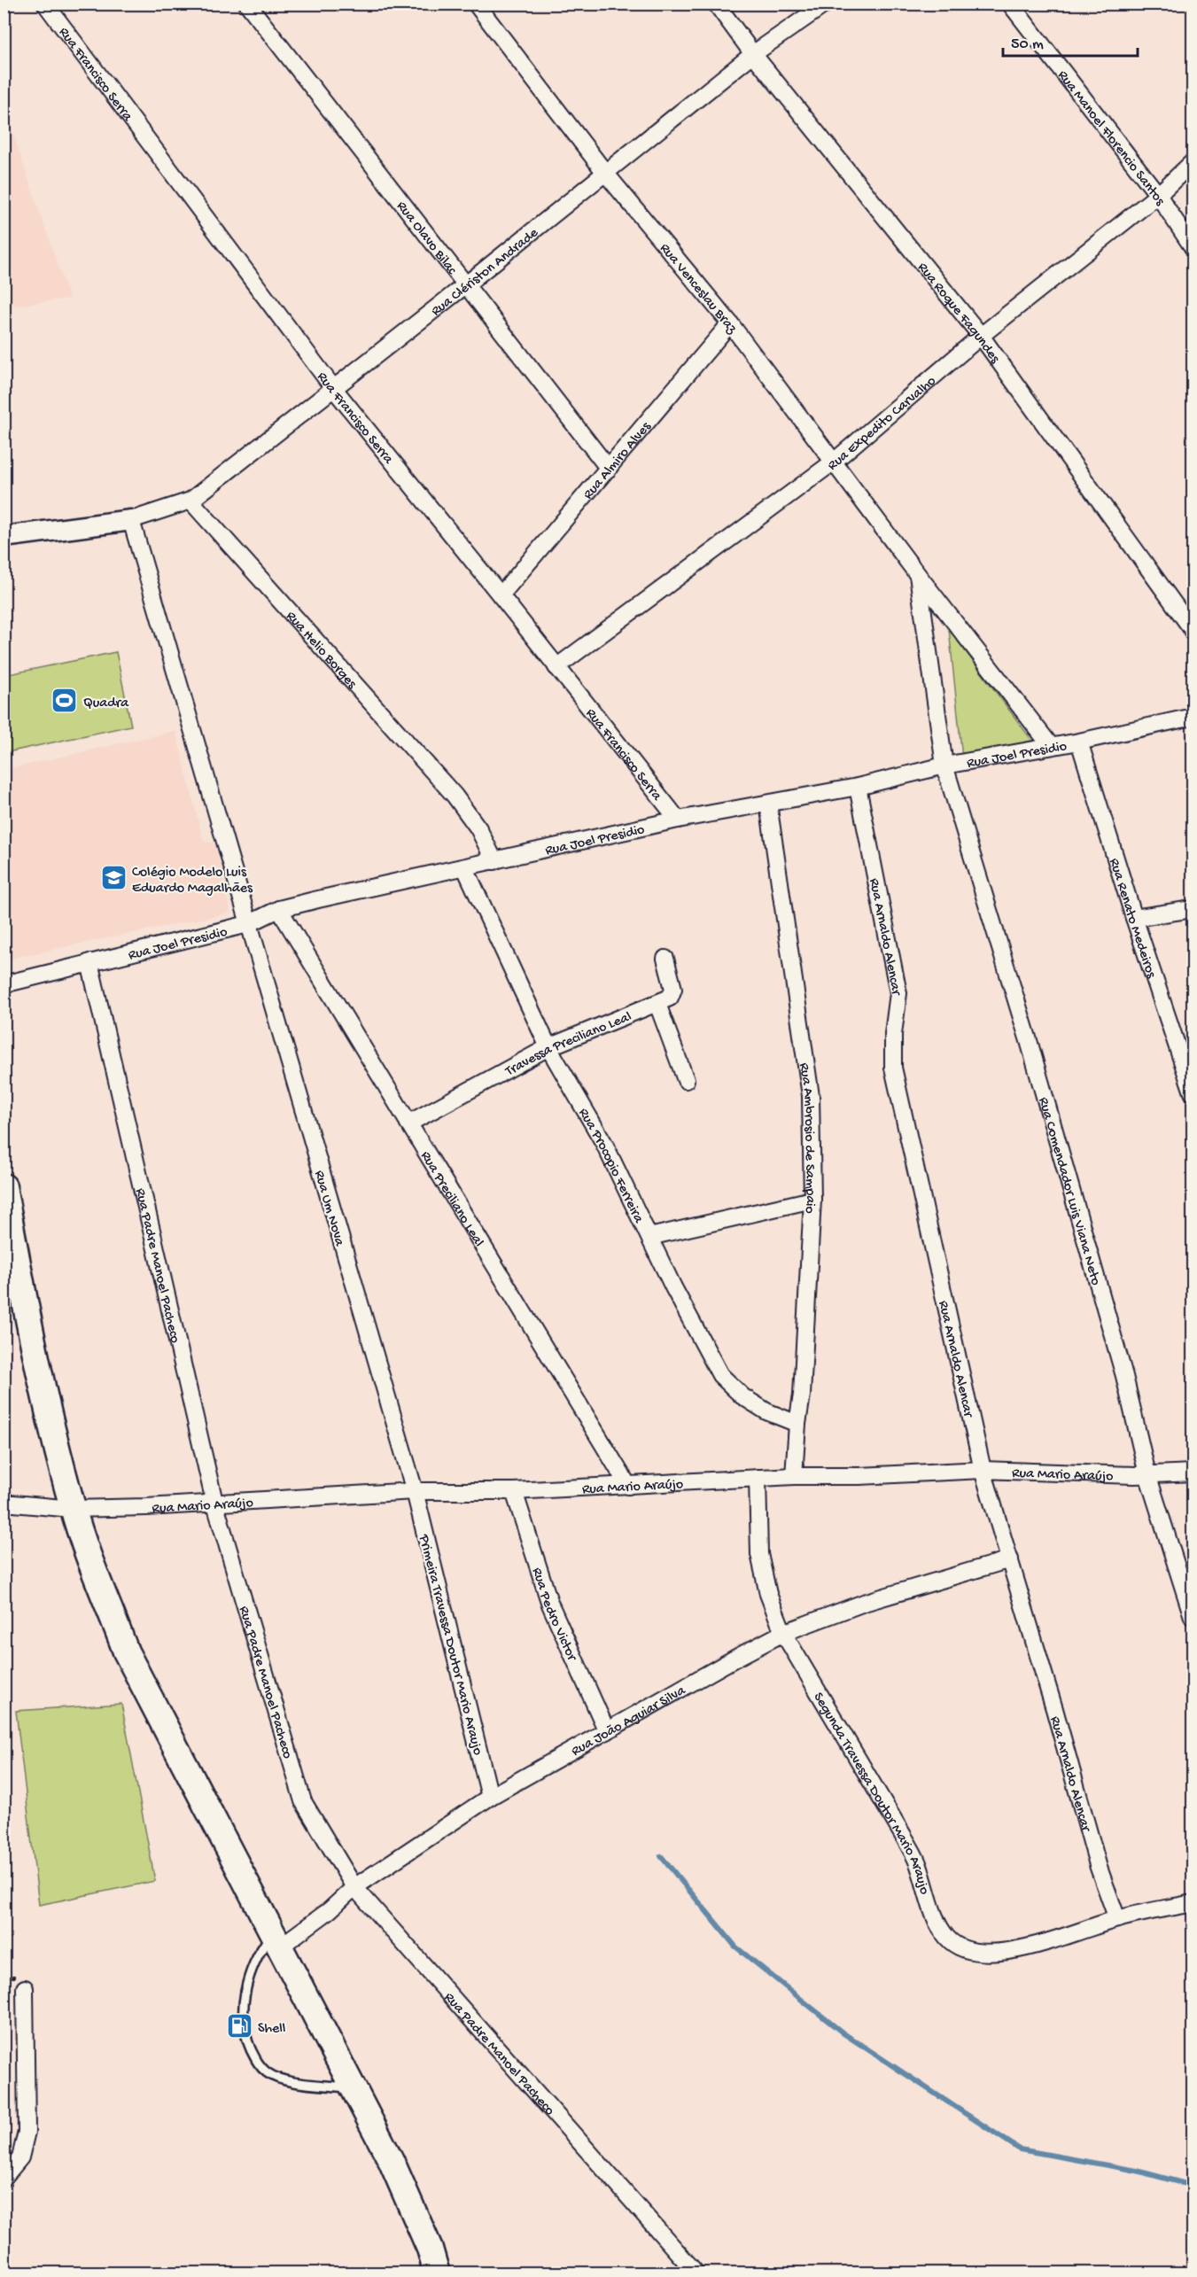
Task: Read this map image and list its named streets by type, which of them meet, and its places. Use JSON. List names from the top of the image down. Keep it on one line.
{"streets":{"street":["Rua Francisco Serra","Rua Manoel Florencio Santos","Rua Olavo Bilac","Rua Clériston Andrade","Rua Venceslau Braz","Rua Roque Fagundes","Rua Expedito Carvalho","Rua Almiro Alves","Rua Helio Borges","Rua Joel Presidio","Rua Renato Medeiros","Rua Arnaldo Alencar","Travessa Preciliano Leal","Rua Ambrosio de Sampaio","Rua Procopio Ferreira","Rua Comendador Luis Viana Neto","Rua Preciliano Leal","Rua Um Nova","Rua Padre Manoel Pacheco","Rua Mario Araújo","Rua Pedro Victor","Primeira Travessa Doutor Mario Araujo","Rua João Aguiar Silva","Segunda Travessa Doutor Mario Araujo"]},"crossings":[["Rua Francisco Serra","Rua Clériston Andrade"],["Rua Francisco Serra","Rua Expedito Carvalho"],["Rua Francisco Serra","Rua Almiro Alves"],["Rua Francisco Serra","Rua Joel Presidio"],["Rua Manoel Florencio Santos","Rua Expedito Carvalho"],["Rua Olavo Bilac","Rua Clériston Andrade"],["Rua Olavo Bilac","Rua Almiro Alves"],["Rua Clériston Andrade","Rua Venceslau Braz"],["Rua Clériston Andrade","Rua Roque Fagundes"],["Rua Clériston Andrade","Rua Helio Borges"],["Rua Clériston Andrade","Rua Um Nova"],["Rua Venceslau Braz","Rua Expedito Carvalho"],["Rua Venceslau Braz","Rua Almiro Alves"],["Rua Venceslau Braz","Rua Joel Presidio"],["Rua Venceslau Braz","Rua Comendador Luis Viana Neto"],["Rua Roque Fagundes","Rua Expedito Carvalho"],["Rua Helio Borges","Rua Joel Presidio"],["Rua Joel Presidio","Rua Renato Medeiros"],["Rua Joel Presidio","Rua Arnaldo Alencar"],["Rua Joel Presidio","Rua Ambrosio de Sampaio"],["Rua Joel Presidio","Rua Procopio Ferreira"],["Rua Joel Presidio","Rua Comendador Luis Viana Neto"],["Rua Joel Presidio","Rua Preciliano Leal"],["Rua Joel Presidio","Rua Um Nova"],["Rua Joel Presidio","Rua Padre Manoel Pacheco"],["Rua Arnaldo Alencar","Rua Mario Araújo"],["Rua Arnaldo Alencar","Rua João Aguiar Silva"],["Rua Arnaldo Alencar","Segunda Travessa Doutor Mario Araujo"],["Travessa Preciliano Leal","Rua Procopio Ferreira"],["Travessa Preciliano Leal","Rua Preciliano Leal"],["Rua Ambrosio de Sampaio","Rua Procopio Ferreira"],["Rua Ambrosio de Sampaio","Rua Mario Araújo"],["Rua Comendador Luis Viana Neto","Rua Mario Araújo"],["Rua Preciliano Leal","Rua Mario Araújo"],["Rua Um Nova","Rua Mario Araújo"],["Rua Um Nova","Primeira Travessa Doutor Mario Araujo"],["Rua Padre Manoel Pacheco","Rua Mario Araújo"],["Rua Padre Manoel Pacheco","Rua João Aguiar Silva"],["Rua Mario Araújo","Rua Pedro Victor"],["Rua Mario Araújo","Primeira Travessa Doutor Mario Araujo"],["Rua Mario Araújo","Segunda Travessa Doutor Mario Araujo"],["Rua Pedro Victor","Rua João Aguiar Silva"],["Primeira Travessa Doutor Mario Araujo","Rua João Aguiar Silva"],["Rua João Aguiar Silva","Segunda Travessa Doutor Mario Araujo"]],"places":{"sports":["Quadra"],"school or university":["Colégio Modelo Luis Eduardo Magalhães"],"fuel station":["Shell"]},"scale_bar":"50 m"}
